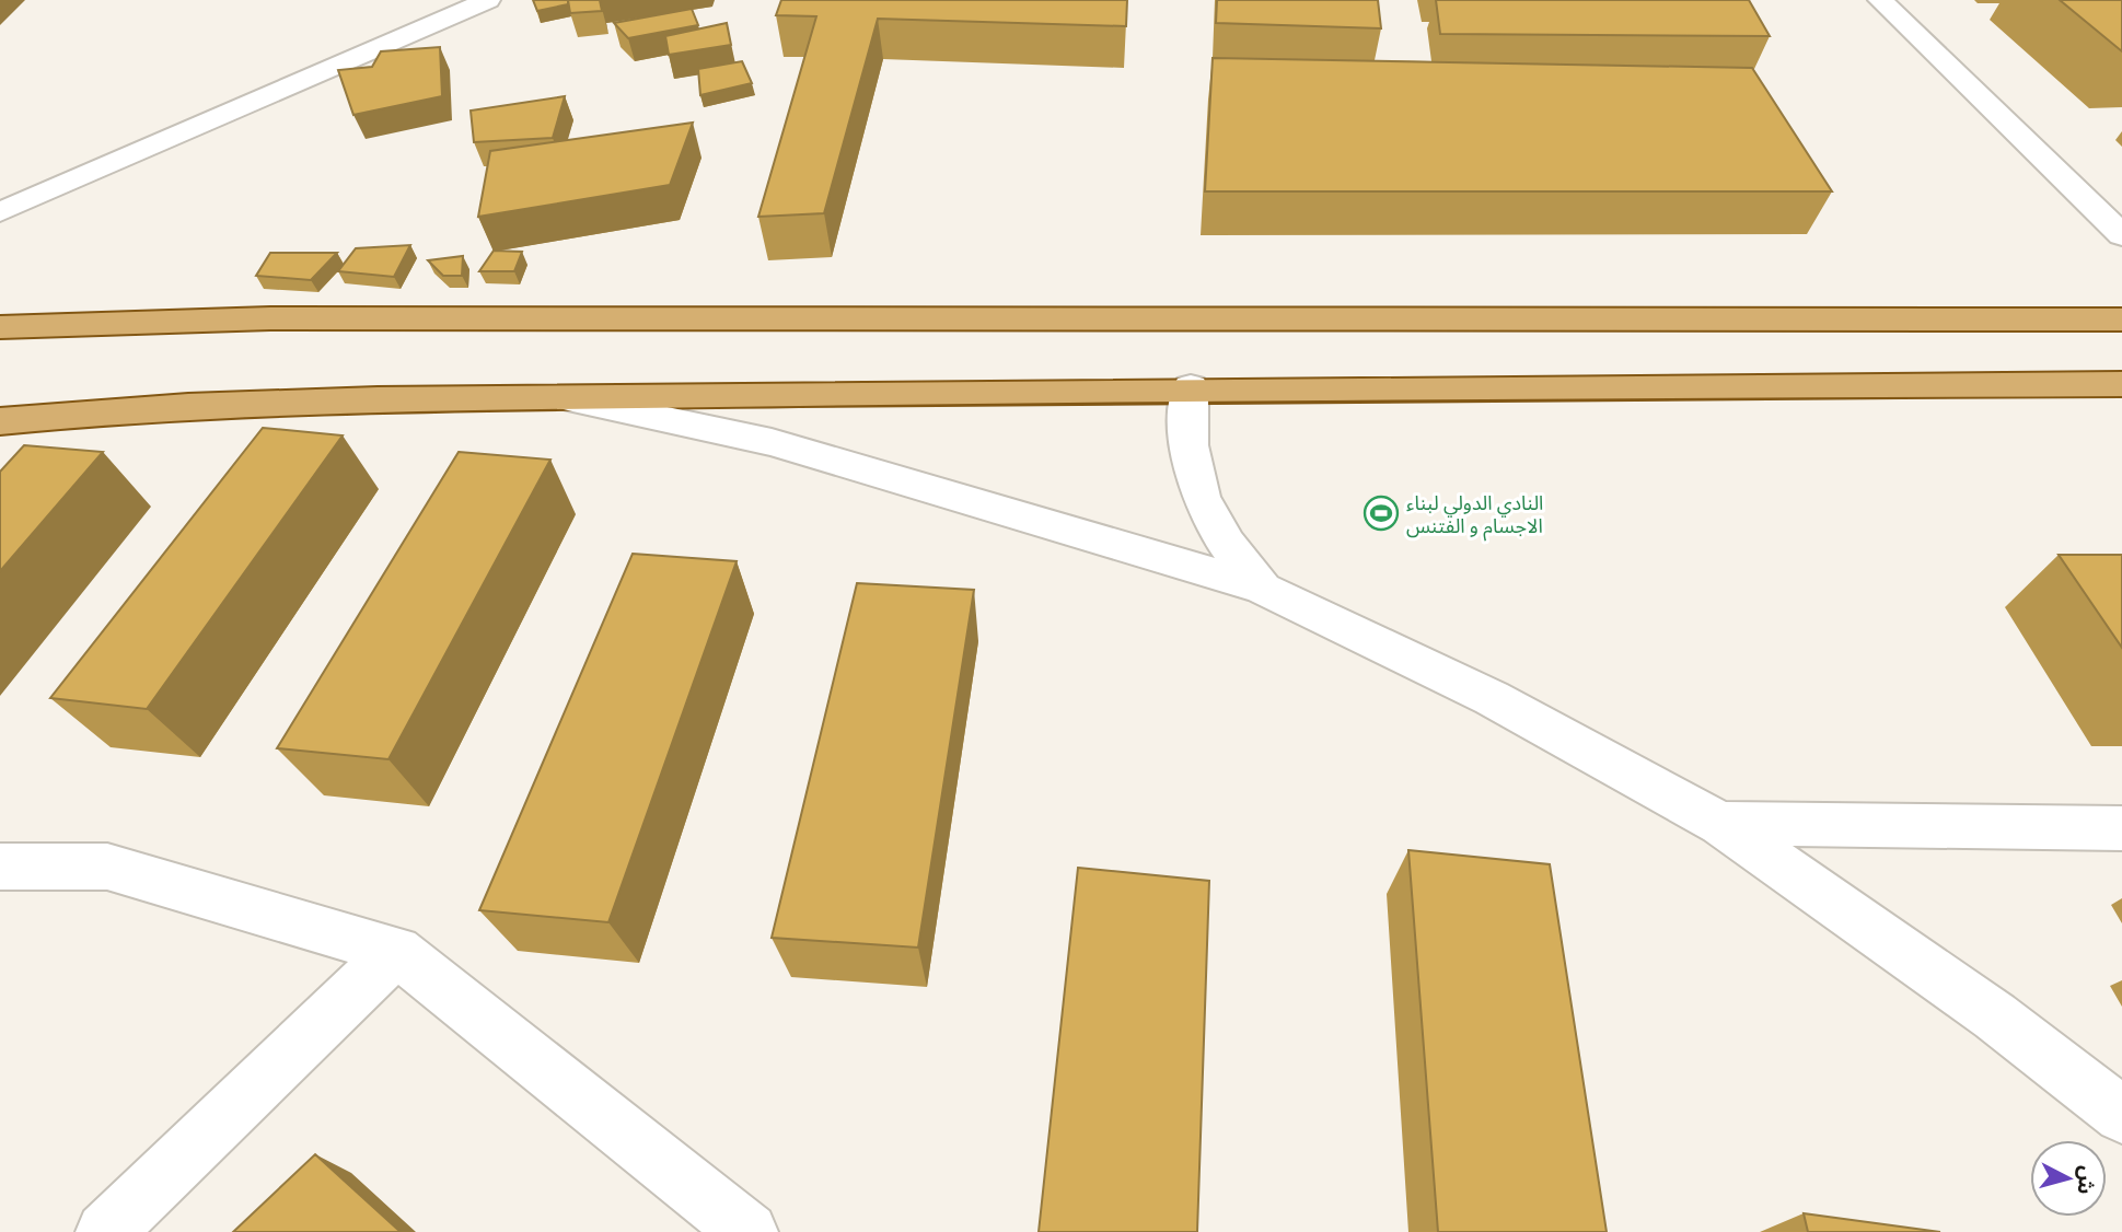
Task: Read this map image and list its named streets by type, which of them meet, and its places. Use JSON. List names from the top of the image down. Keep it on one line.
{"places":{"sports":["النادي الدولي لبناء الاجسام و الفتنس"]},"north":"right"}
